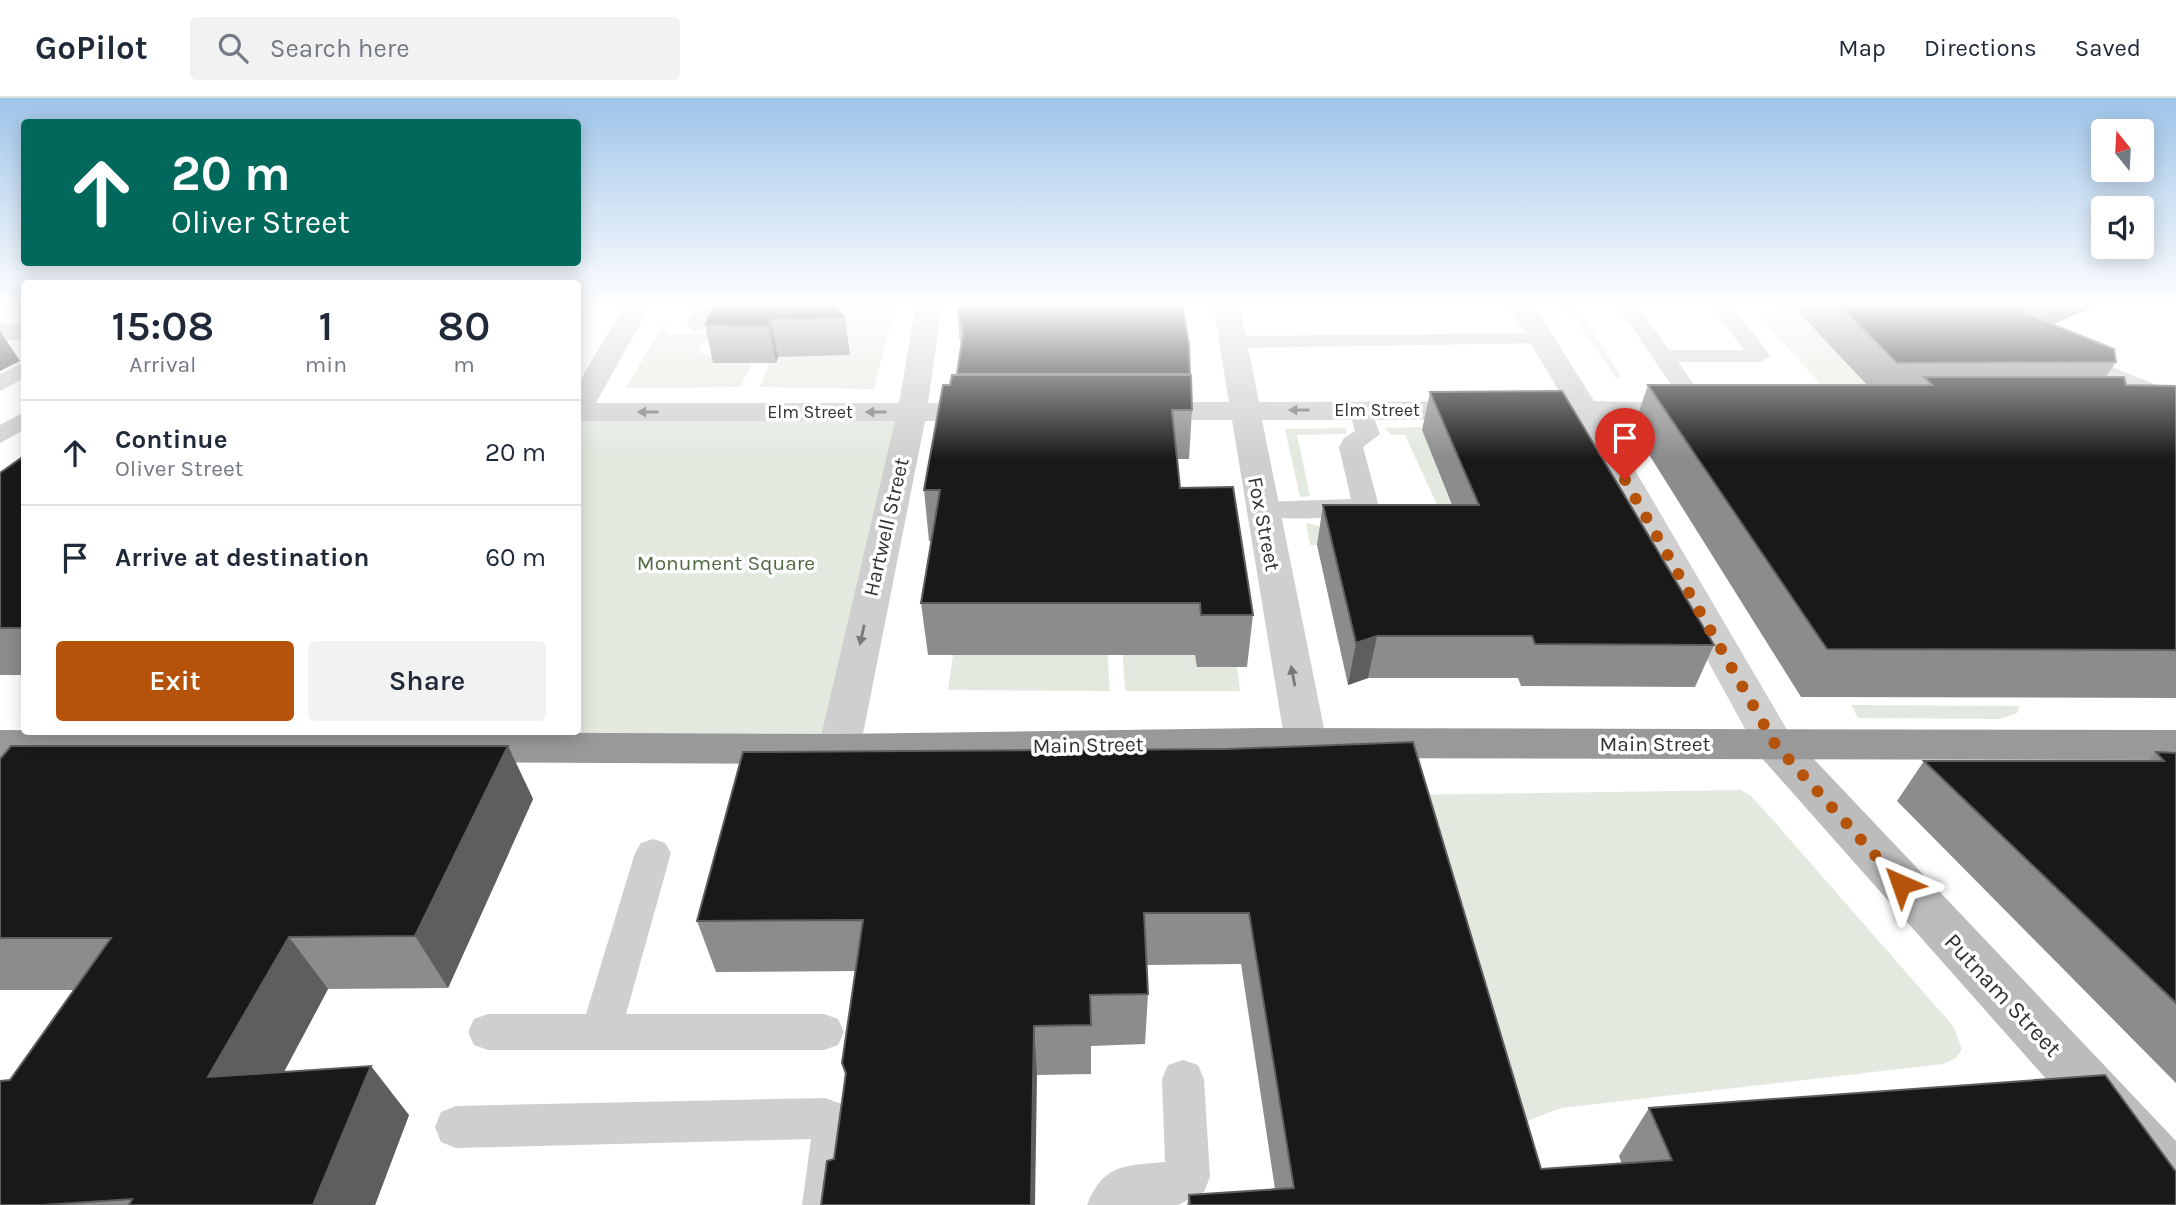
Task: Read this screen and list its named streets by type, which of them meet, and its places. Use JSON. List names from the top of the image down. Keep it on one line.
{"streets":{"highway":["Main Street"],"main road":["Putnam Street"],"street":["Elm Street","Fox Street","Hartwell Street"]},"crossings":[["Elm Street","Fox Street"],["Elm Street","Hartwell Street"],["Fox Street","Main Street"],["Hartwell Street","Main Street"],["Main Street","Putnam Street"]],"one_way":["Elm Street","Fox Street","Hartwell Street"],"parks":["Monument Square"],"north":"top","page":{"header":"GoPilot","search":"Search here","nav":["Map","Directions","Saved"],"turn":["20 m","Oliver Street"],"eta":["15:08","Arrival","1","min","80","m"],"list":[{"name":"Continue","note":"Oliver Street","value":"20 m"},{"name":"Arrive at destination","value":"60 m"}],"buttons":["Exit","Share"]}}
